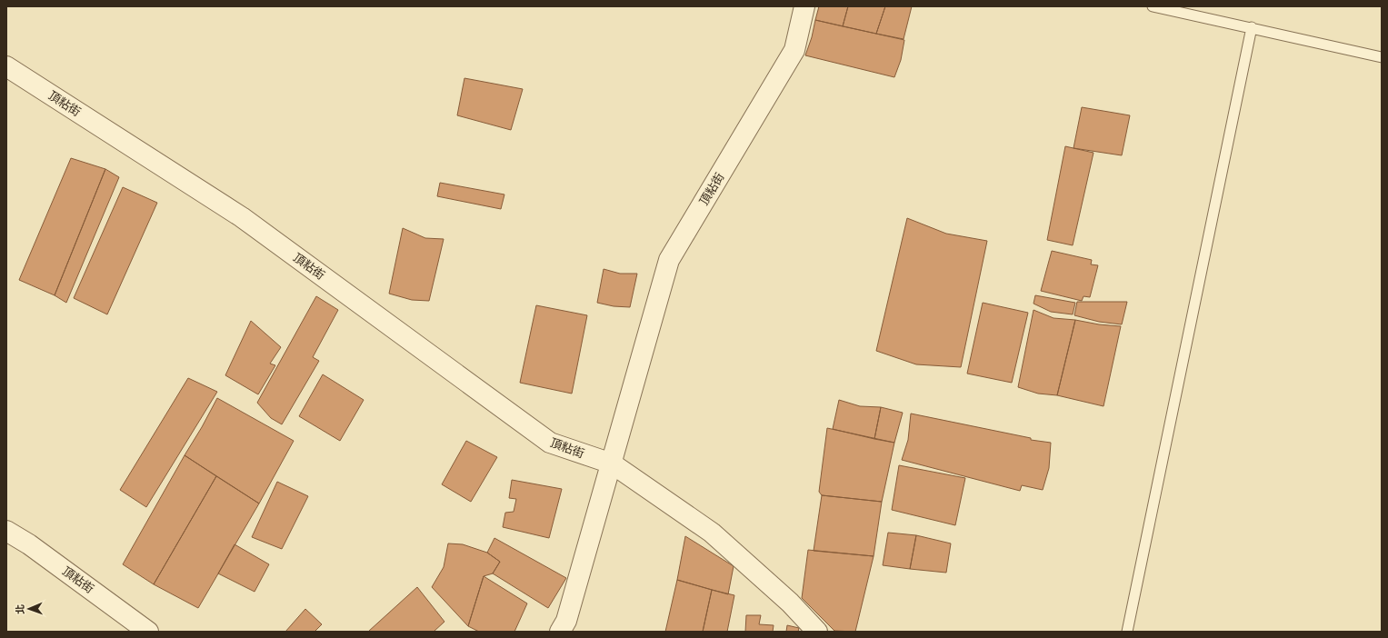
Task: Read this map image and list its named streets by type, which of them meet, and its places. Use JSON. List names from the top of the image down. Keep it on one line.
{"streets":{"street":["頂粘街"]},"north":"left"}
